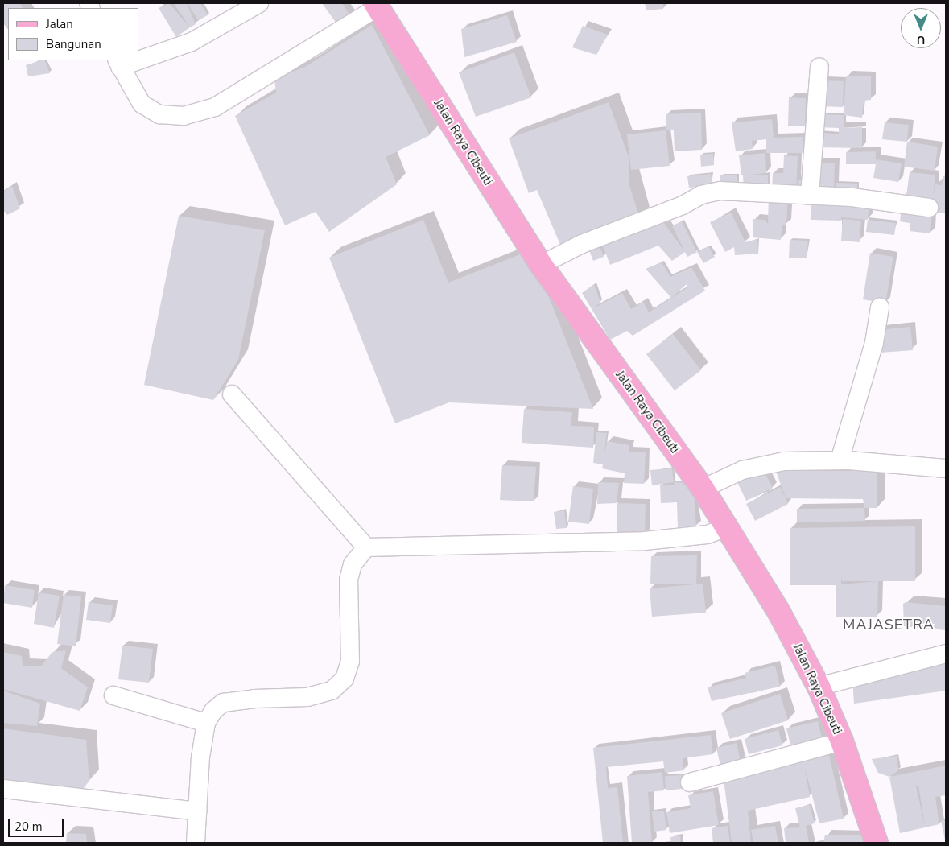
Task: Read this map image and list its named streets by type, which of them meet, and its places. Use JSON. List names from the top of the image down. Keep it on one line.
{"streets":{"main road":["Jalan Raya Cibeuti"]},"districts":["MAJASETRA"],"legend":["Jalan","Bangunan"],"scale_bar":"20 m","north":"bottom"}
